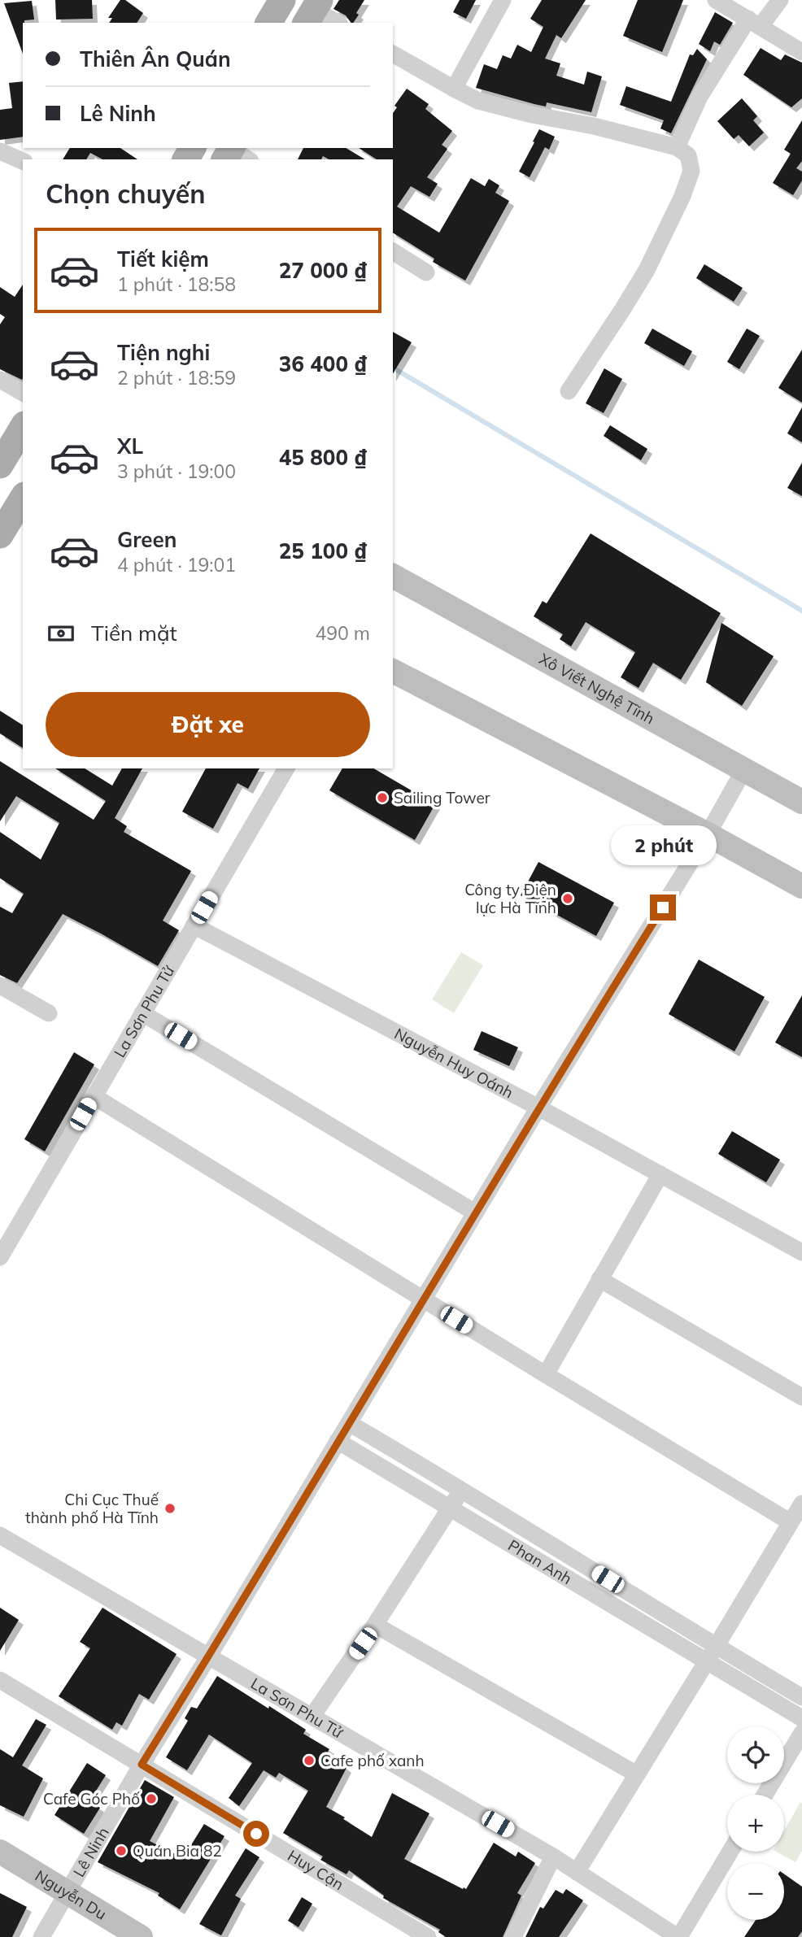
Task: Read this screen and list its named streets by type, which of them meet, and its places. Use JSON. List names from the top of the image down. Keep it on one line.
{"streets":{"street":["Xô Viết Nghệ Tĩnh","La Sơn Phu Tử","Nguyễn Huy Oánh","Phan Anh","Lê Ninh","Huy Cận","Nguyễn Du"]},"crossings":[["Xô Viết Nghệ Tĩnh","Lê Ninh"],["La Sơn Phu Tử","Nguyễn Huy Oánh"],["La Sơn Phu Tử","Lê Ninh"],["Nguyễn Huy Oánh","Lê Ninh"],["Phan Anh","Lê Ninh"],["Lê Ninh","Huy Cận"],["Lê Ninh","Nguyễn Du"]],"places":["Sailing Tower","Công ty Điện lực Hà Tĩnh","Chi Cục Thuế thành phố Hà Tĩnh","Cafe phố xanh","Cafe Góc Phố","Quán Bia 82"],"page":{"banner":["Thiên Ân Quán","Lê Ninh"],"heading":"Chọn chuyến","list":[{"name":"Tiết kiệm","note":"1 phút · 18:58","value":"27 000 ₫"},{"name":"Tiện nghi","note":"2 phút · 18:59","value":"36 400 ₫"},{"name":"XL","note":"3 phút · 19:00","value":"45 800 ₫"},{"name":"Green","note":"4 phút · 19:01","value":"25 100 ₫"}],"pay":["Tiền mặt","490 m"],"buttons":"Đặt xe","bubble":"2 phút","map_buttons":["+","−"]}}
